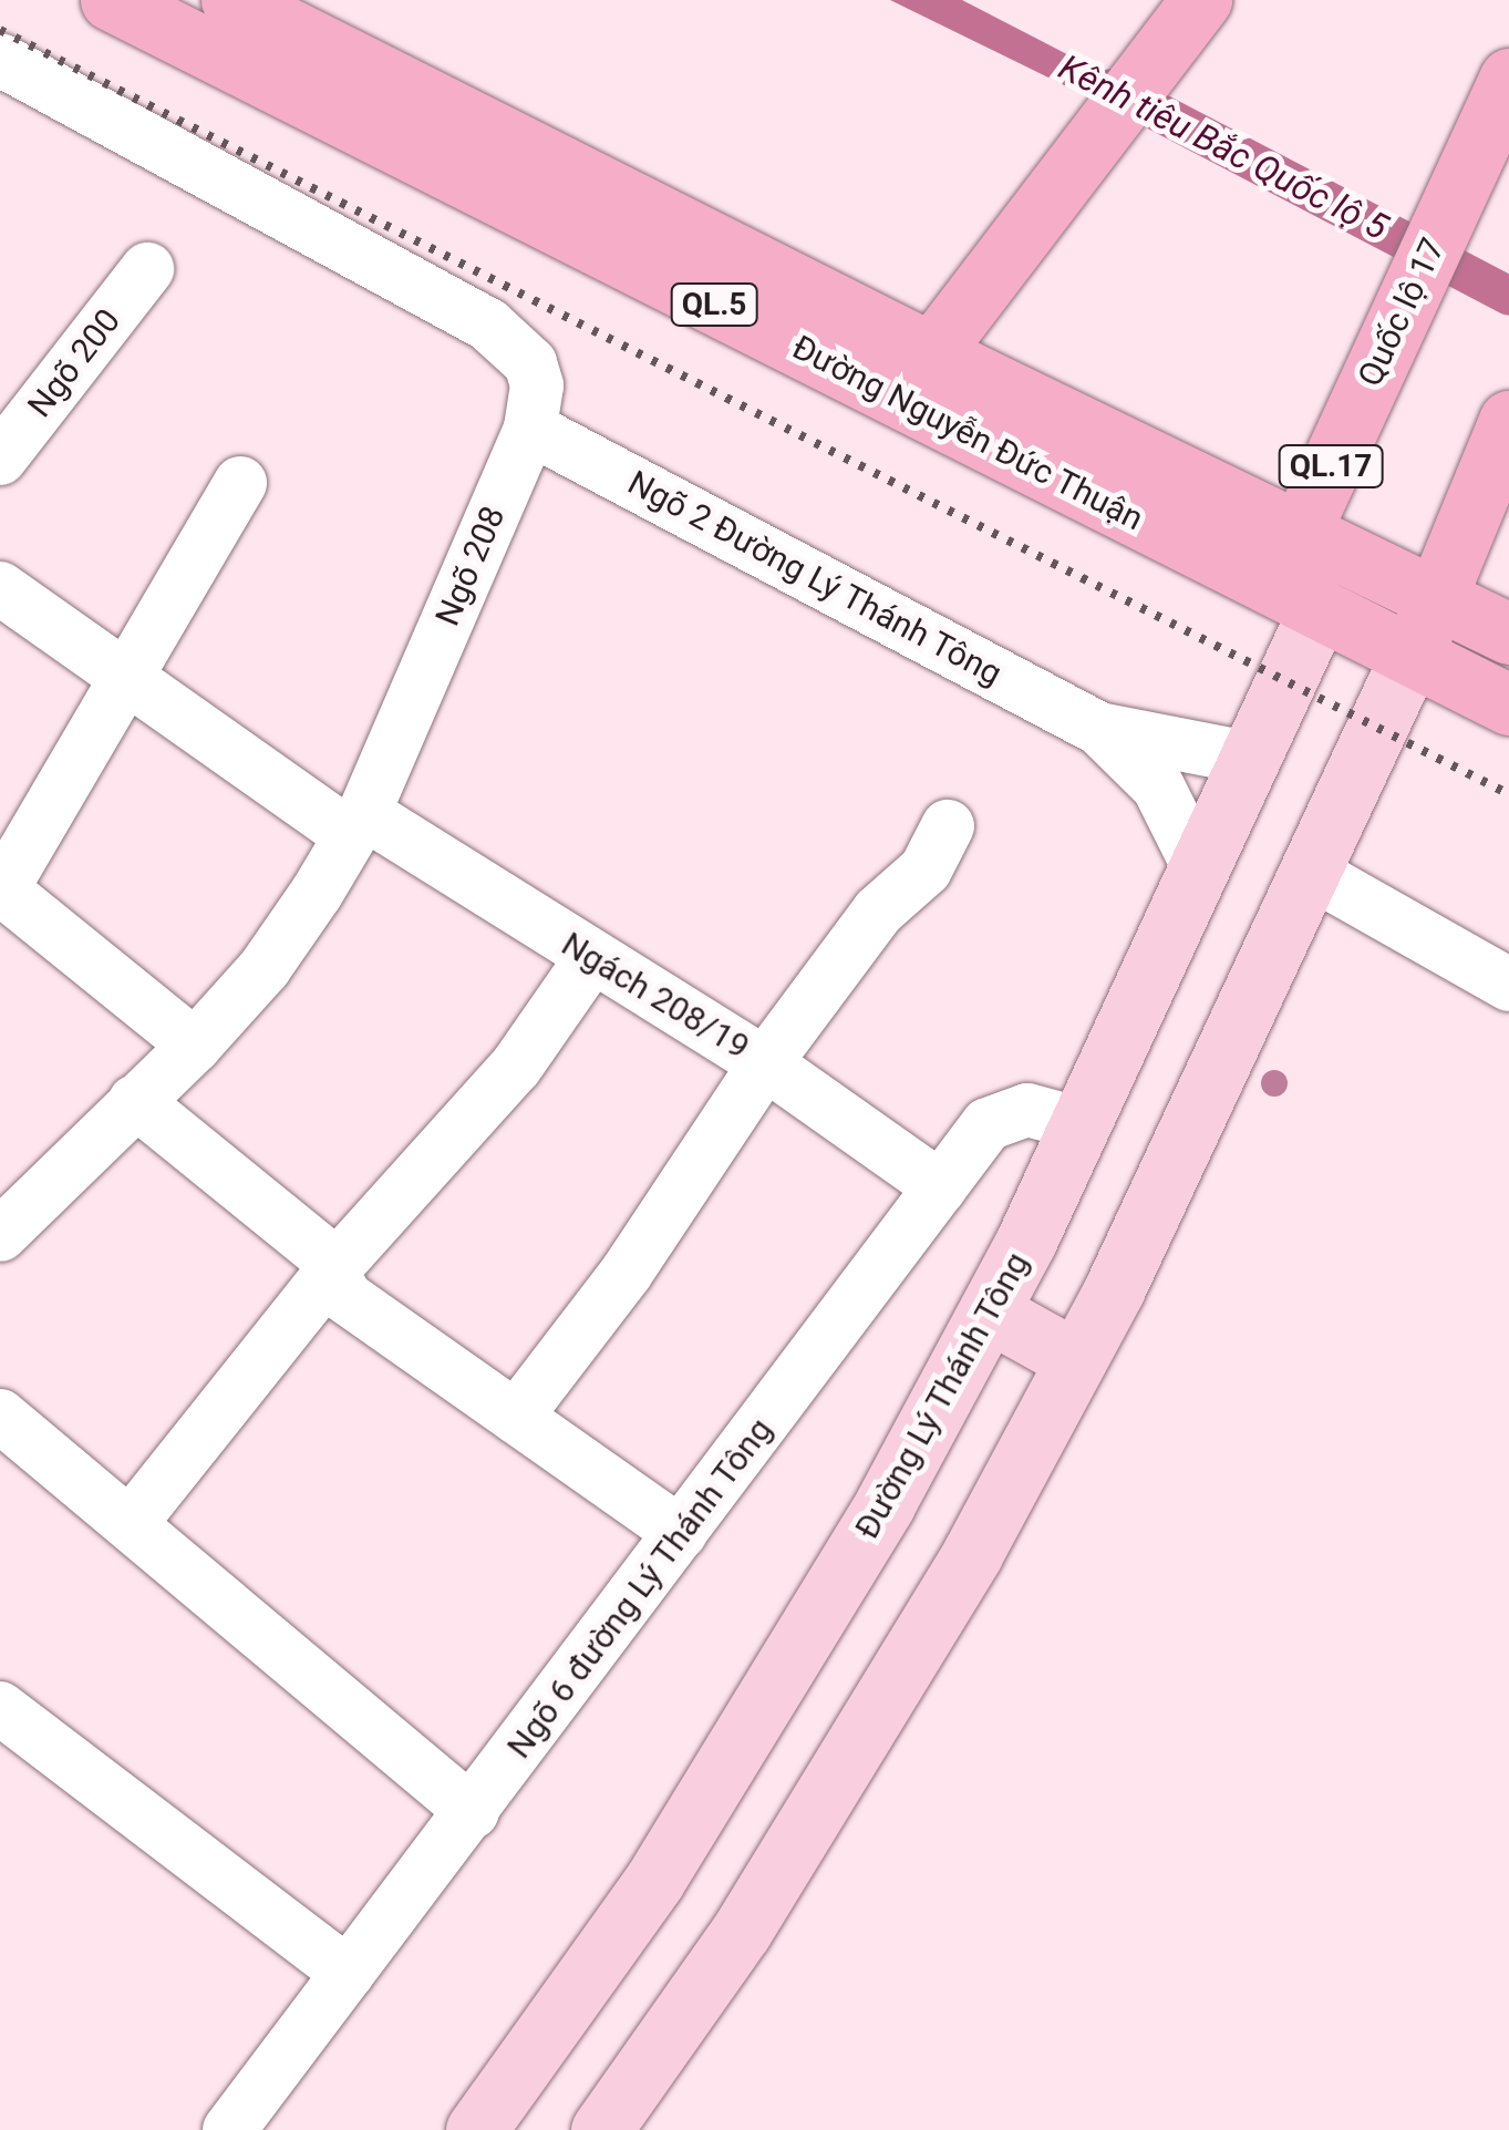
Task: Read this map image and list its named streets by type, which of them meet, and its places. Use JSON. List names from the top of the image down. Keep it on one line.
{"streets":{"highway":["QL.5","Quốc lộ 17","Đường Nguyễn Đức Thuận","QL.17"],"main road":["Đường Lý Thánh Tông"],"street":["Ngõ 200","Ngõ 208","Ngõ 2 Đường Lý Thánh Tông","Ngách 208/19","Ngõ 6 đường Lý Thánh Tông"]},"crossings":[["QL.5","Đường Nguyễn Đức Thuận"],["Quốc lộ 17","Đường Nguyễn Đức Thuận"],["Quốc lộ 17","QL.17"],["Đường Nguyễn Đức Thuận","QL.17"],["Đường Nguyễn Đức Thuận","Đường Lý Thánh Tông"],["QL.17","Đường Lý Thánh Tông"],["Ngõ 208","Ngõ 2 Đường Lý Thánh Tông"],["Ngõ 208","Ngách 208/19"],["Ngách 208/19","Ngõ 6 đường Lý Thánh Tông"],["Đường Lý Thánh Tông","Ngõ 6 đường Lý Thánh Tông"]],"water":["Kênh tiêu Bắc Quốc lộ 5"]}
